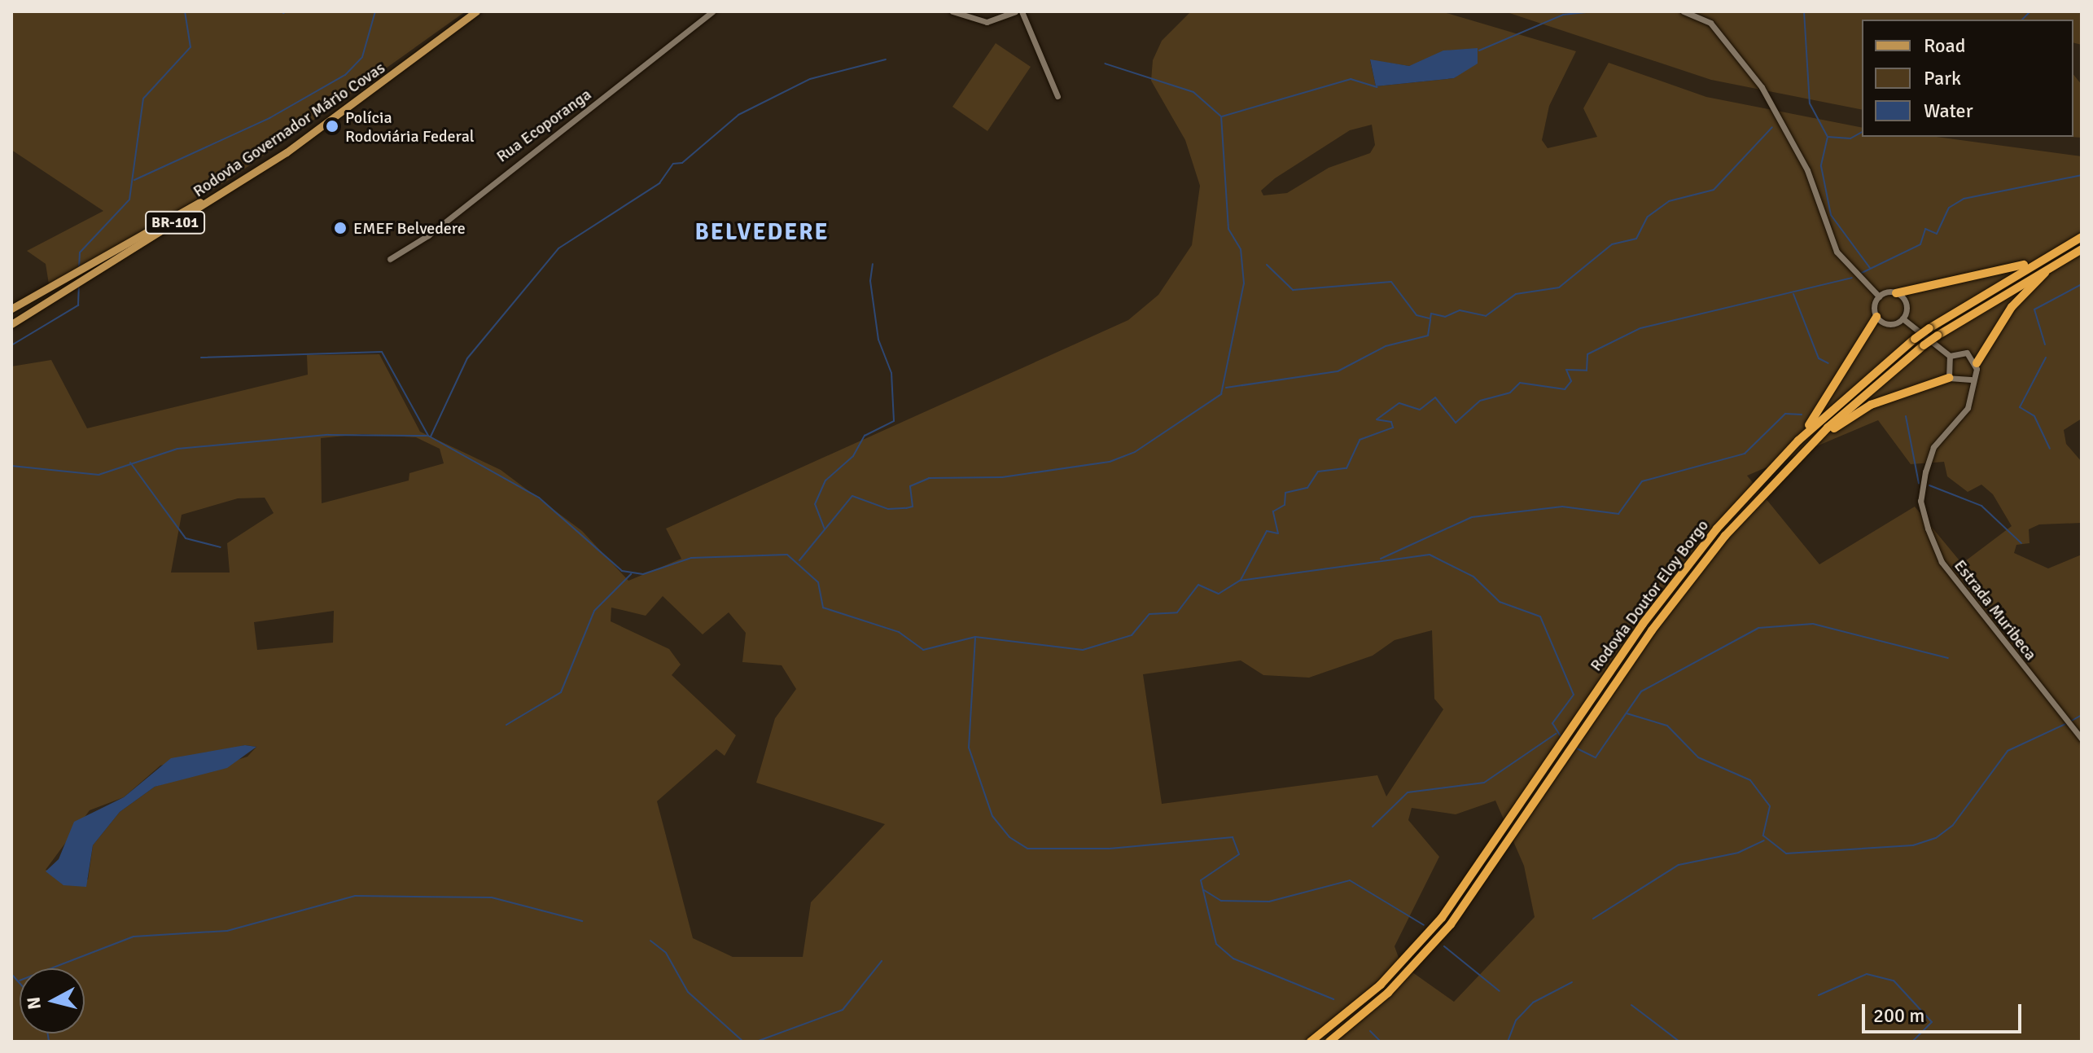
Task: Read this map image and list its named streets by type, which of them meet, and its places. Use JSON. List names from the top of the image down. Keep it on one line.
{"streets":{"highway":["Rodovia Doutor Eloy Borgo"],"main road":["Rodovia Governador Mário Covas","BR-101"],"street":["Rua Ecoporanga","Estrada Muribeca"]},"districts":["BELVEDERE"],"places":["Polícia Rodoviária Federal","EMEF Belvedere"],"legend":["Road","Park","Water"],"scale_bar":"200 m","north":"left"}
